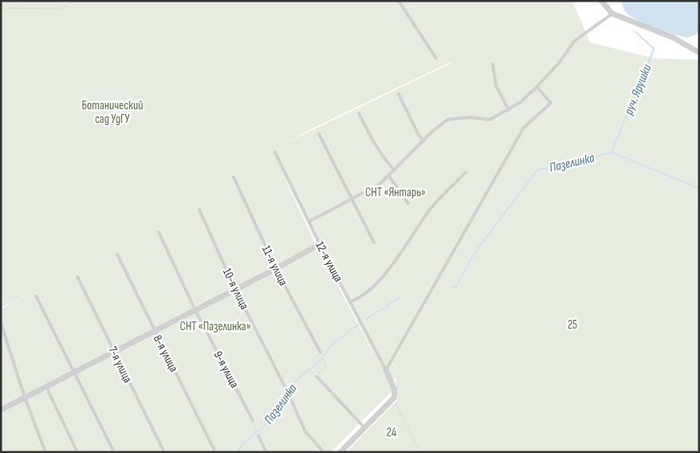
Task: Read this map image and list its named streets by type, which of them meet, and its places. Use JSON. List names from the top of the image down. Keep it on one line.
{"streets":{"lane":["12-я улица","11-я улица","10-я улица","8-я улица","7-я улица","9-я улица"]},"water":["руч. Ярушки","Пазелинка"],"parks":["Ботанический сад УдГУ","СНТ «Янтарь»","25","СНТ «Пазелинка»","24"]}
